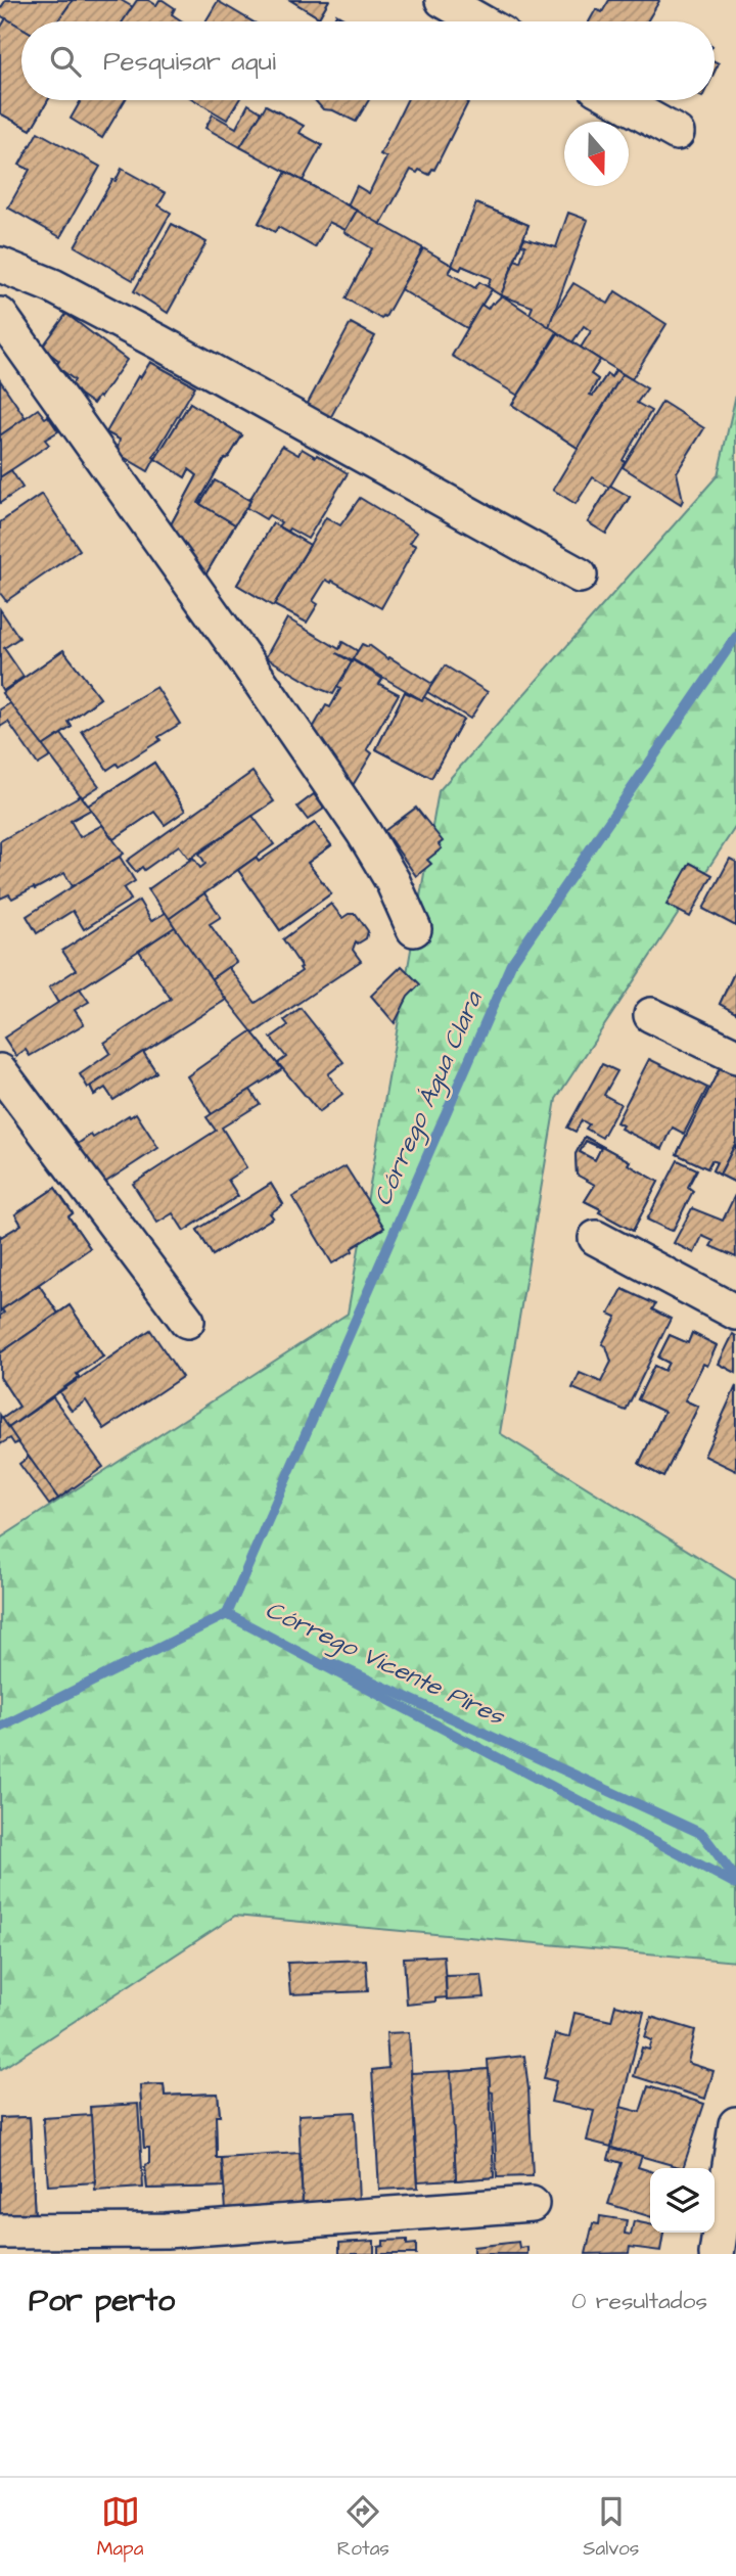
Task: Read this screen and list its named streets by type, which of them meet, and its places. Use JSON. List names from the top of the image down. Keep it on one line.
{"water":["Córrego Água Clara","Córrego Vicente Pires"],"north":"bottom","page":{"search":"Pesquisar aqui","heading":["Por perto","0 resultados"],"nav":["Mapa","Rotas","Salvos"]}}
